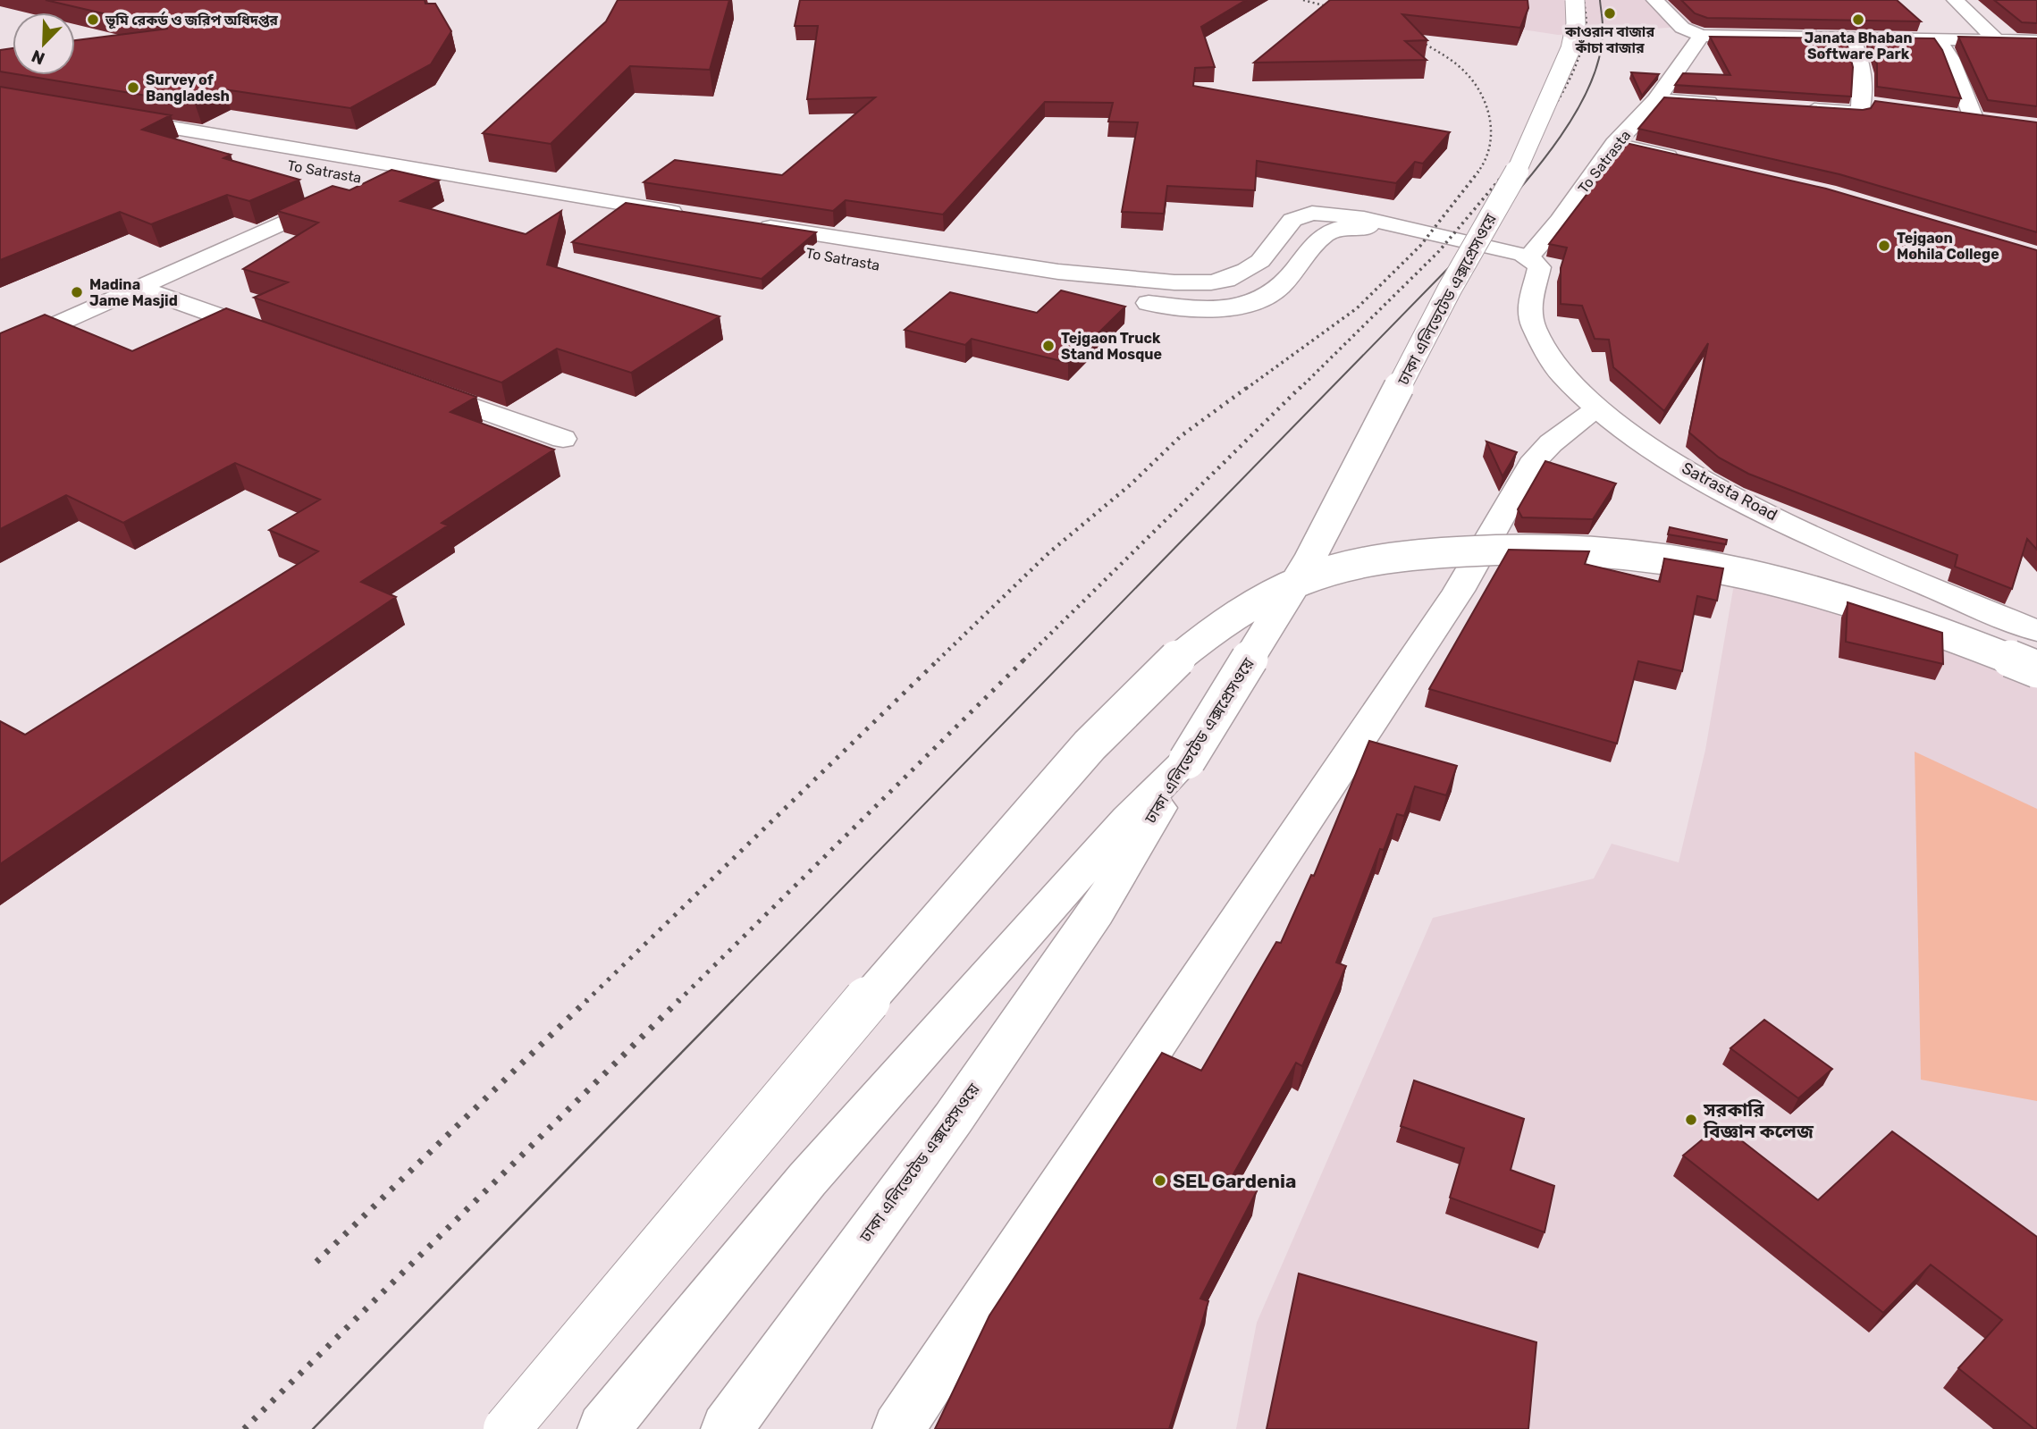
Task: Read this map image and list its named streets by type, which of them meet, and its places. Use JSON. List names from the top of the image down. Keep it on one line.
{"streets":{"main road":["To Satrasta","ঢাকা এলিভেটেড এক্সপ্রেসওয়ে","Satrasta Road"]},"crossings":[["To Satrasta","Satrasta Road"]],"places":["কাওরান বাজার কাঁচা বাজার","ভূমি রেকর্ড ও জরিপ অধিদপ্তর","Janata Bhaban Software Park","Survey of Bangladesh","Tejgaon Mohila College","Madina Jame Masjid","Tejgaon Truck Stand Mosque","সরকারি বিজ্ঞান কলেজ","SEL Gardenia"],"north":"bottom left"}
